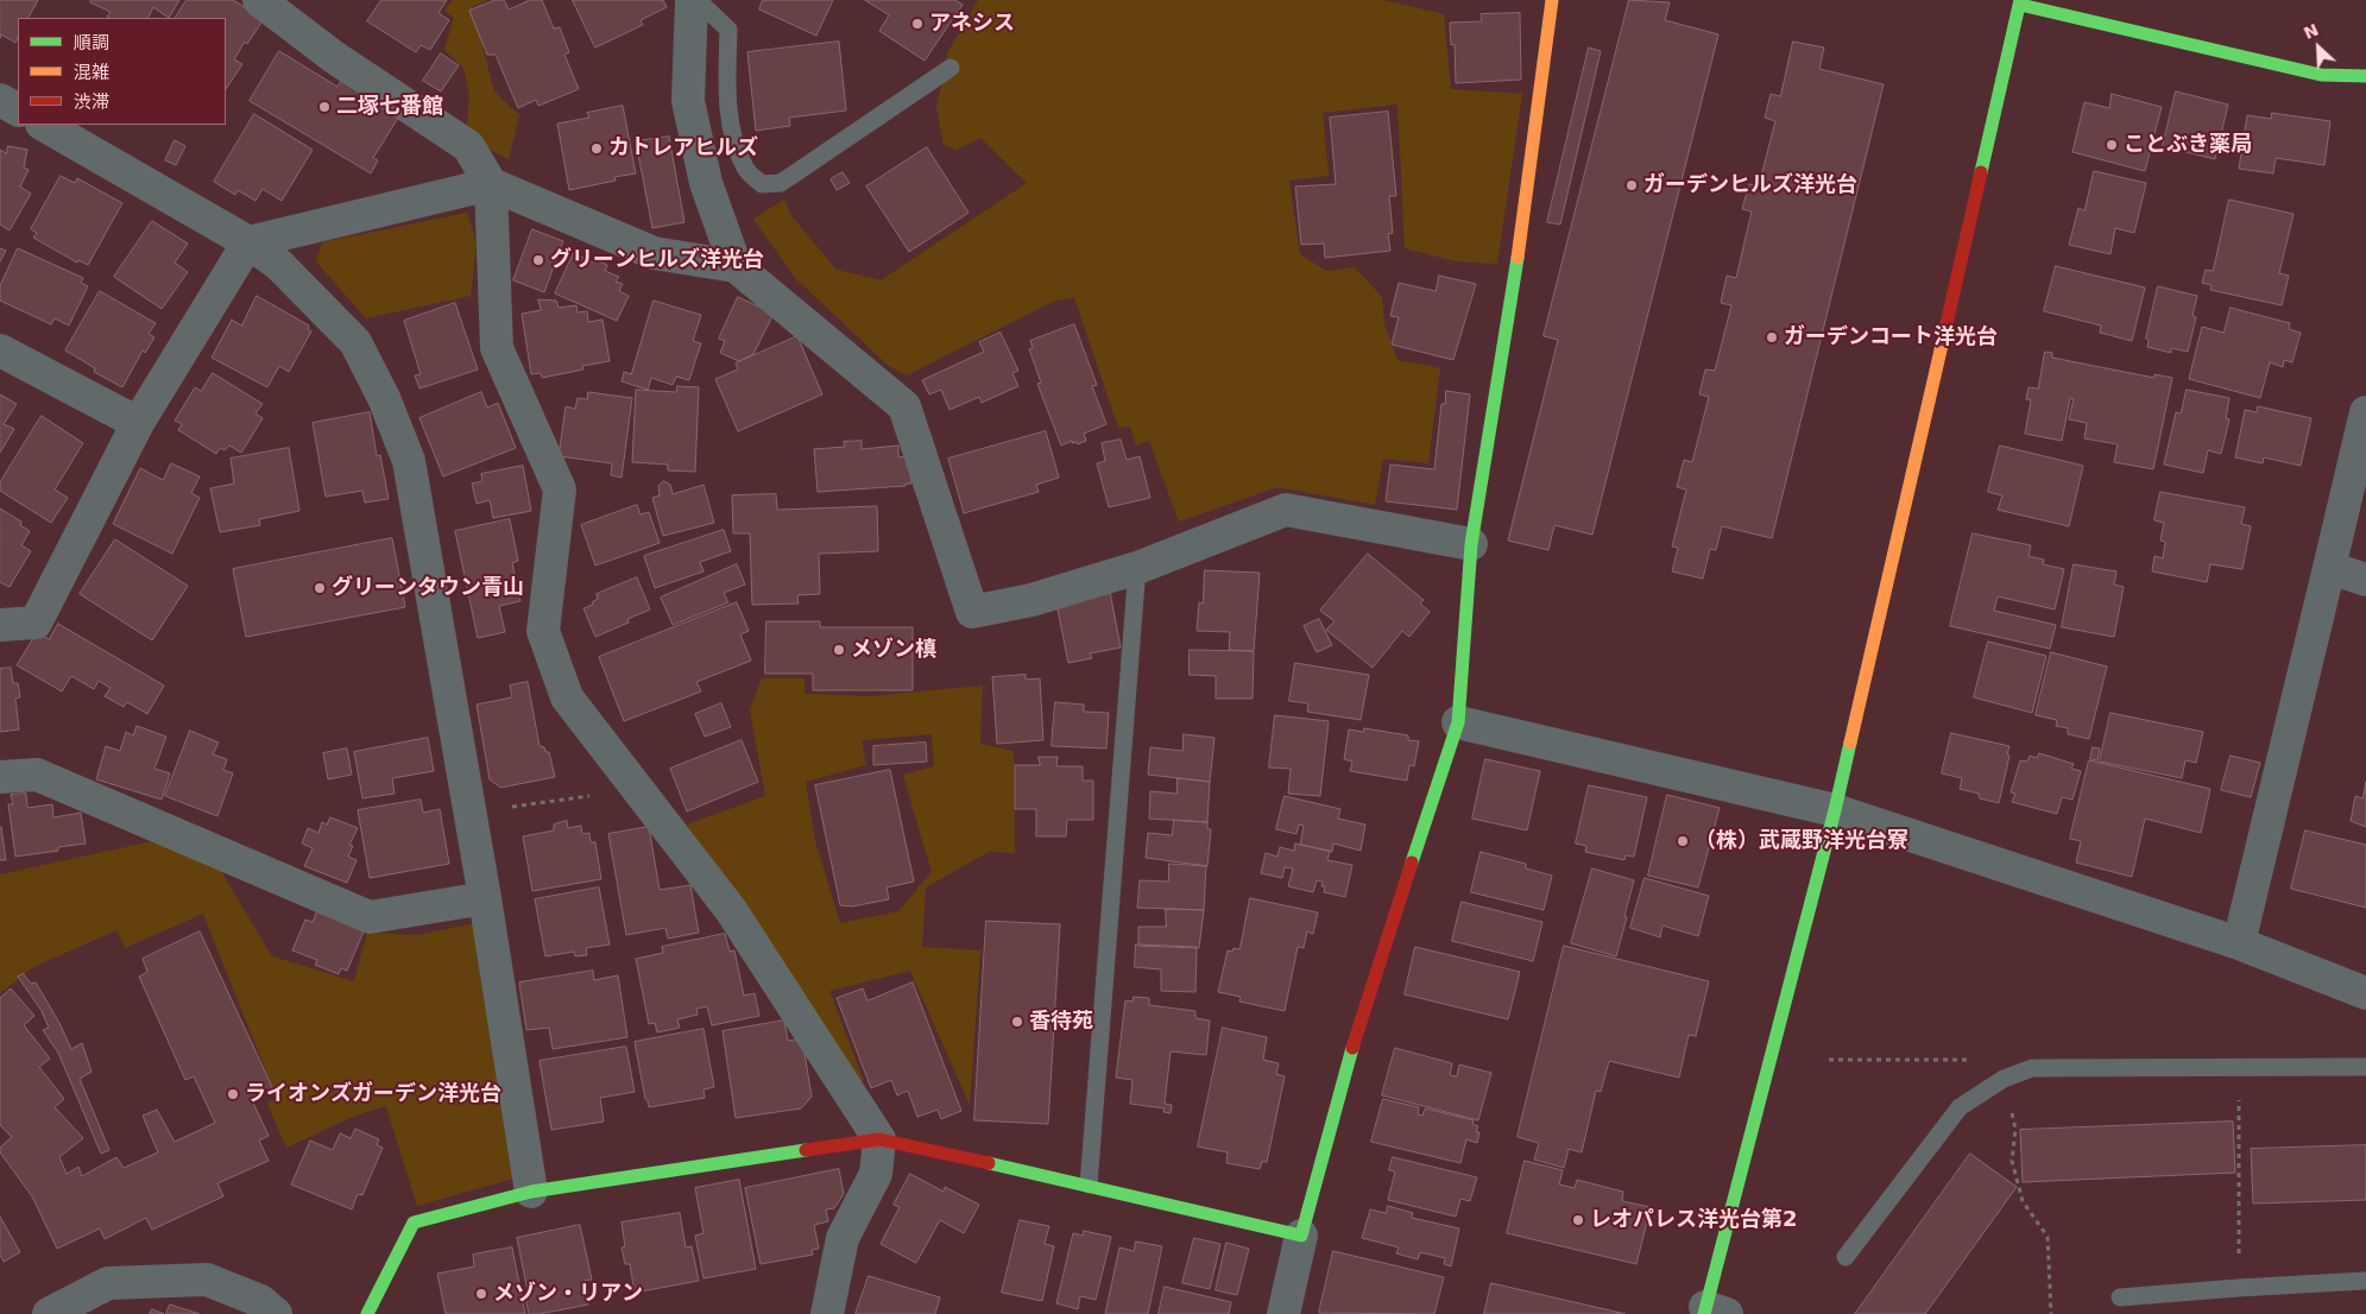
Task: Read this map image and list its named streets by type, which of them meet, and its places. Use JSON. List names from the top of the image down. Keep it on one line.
{"places":["アネシス","二塚七番館","ことぶき薬局","カトレアヒルズ","ガーデンヒルズ洋光台","グリーンヒルズ洋光台","ガーデンコート洋光台","グリーンタウン青山","メゾン槙","（株）武蔵野洋光台寮","香待苑","ライオンズガーデン洋光台","レオパレス洋光台第2","メゾン・リアン"],"legend":["順調","混雑","渋滞"],"north":"top left"}
